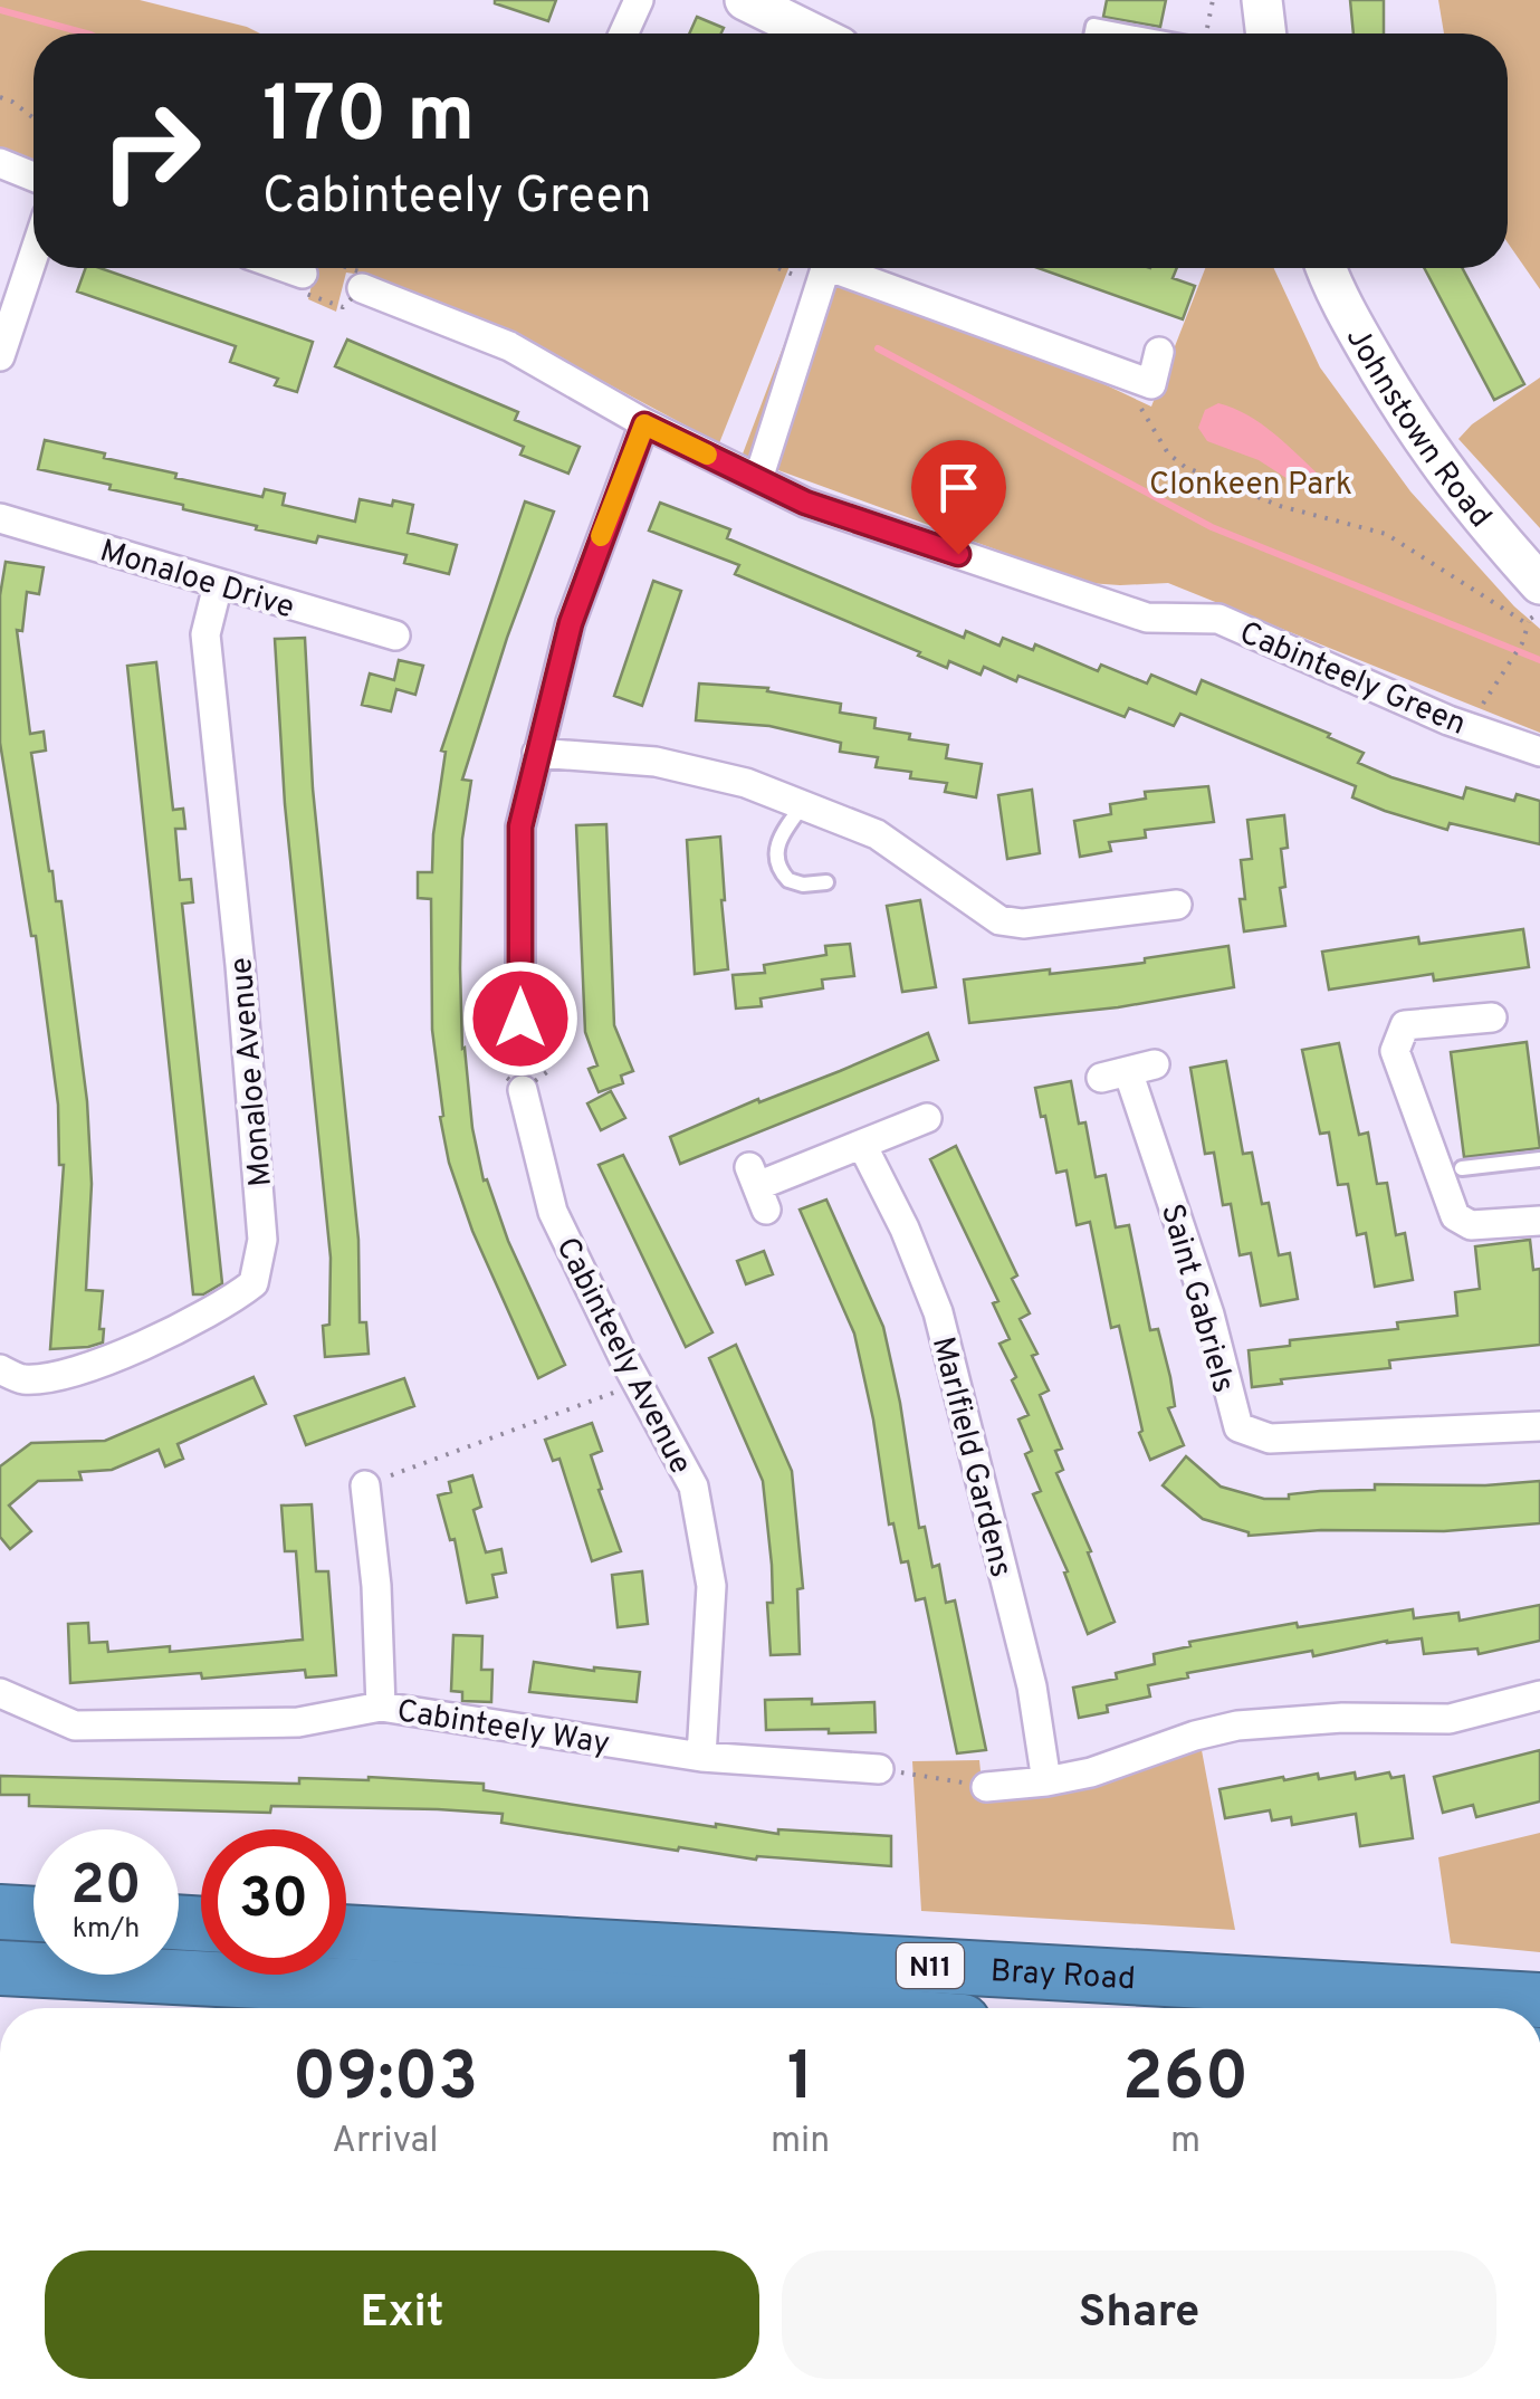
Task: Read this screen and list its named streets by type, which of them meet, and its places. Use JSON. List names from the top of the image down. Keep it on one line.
{"streets":{"highway":["N11","Bray Road"],"street":["Johnstown Road","Monaloe Drive","Cabinteely Green","Monaloe Avenue","Saint Gabriels","Cabinteely Avenue","Marlfield Gardens","Cabinteely Way"]},"crossings":[["Monaloe Drive","Monaloe Avenue"],["Cabinteely Avenue","Cabinteely Way"]],"parks":["Clonkeen Park"],"page":{"turn":["170 m","Cabinteely Green"],"speed":"20 km/h","limit":"30","eta":["09:03","Arrival","1","min","260","m"],"buttons":["Exit","Share"]}}
